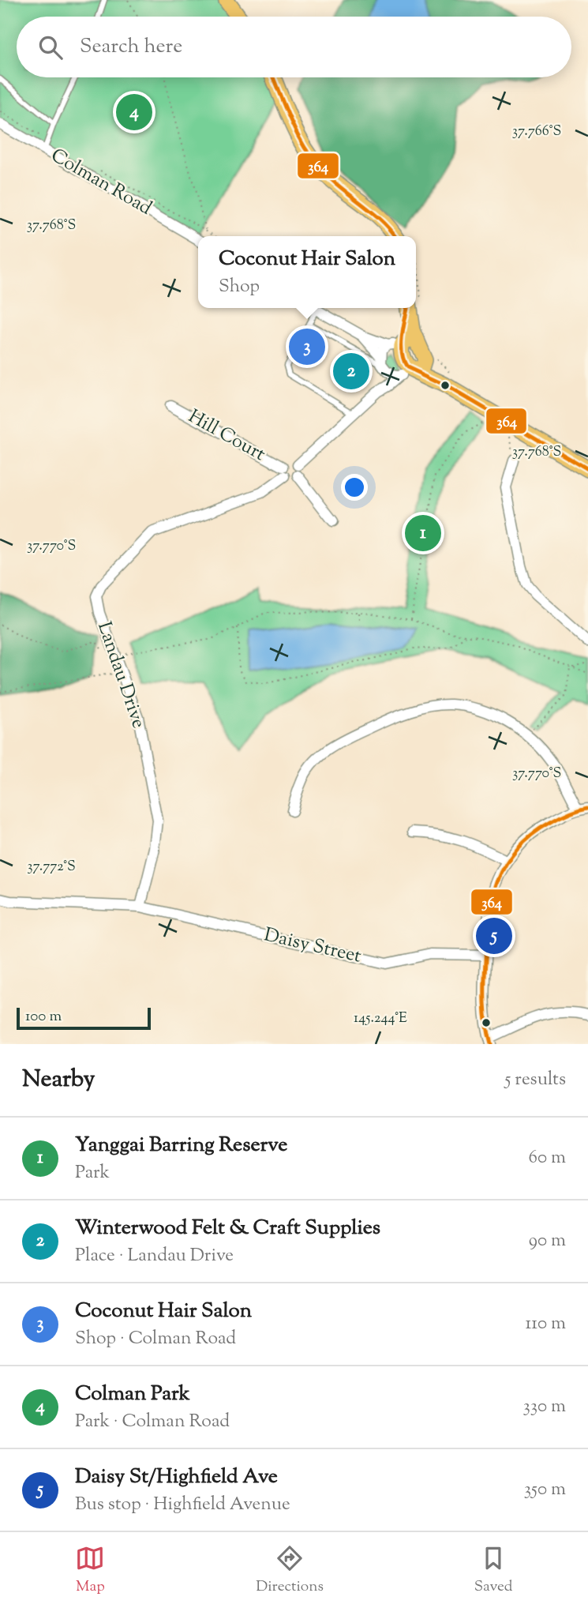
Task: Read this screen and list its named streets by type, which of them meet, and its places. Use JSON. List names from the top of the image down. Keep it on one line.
{"streets":{"street":["Colman Road","Hill Court","Landau Drive","Daisy Street"]},"crossings":[["Hill Court","Landau Drive"],["Landau Drive","Daisy Street"]],"lines":["transit line 364"],"scale_bar":"100 m","page":{"search":"Search here","pins":["4","3","2","1","5"],"popup":["Coconut Hair Salon","Shop"],"scale":"100 m","heading":["Nearby","5 results"],"list":[{"mark":"1","name":"Yanggai Barring Reserve","note":"Park","value":"60 m"},{"mark":"2","name":"Winterwood Felt & Craft Supplies","note":"Place · Landau Drive","value":"90 m"},{"mark":"3","name":"Coconut Hair Salon","note":"Shop · Colman Road","value":"110 m"},{"mark":"4","name":"Colman Park","note":"Park · Colman Road","value":"330 m"},{"mark":"5","name":"Daisy St/Highfield Ave","note":"Bus stop · Highfield Avenue","value":"350 m"}],"nav":["Map","Directions","Saved"]},"coordinates":["37.766°S","37.768°S","37.770°S","37.772°S","145.244°E"]}
